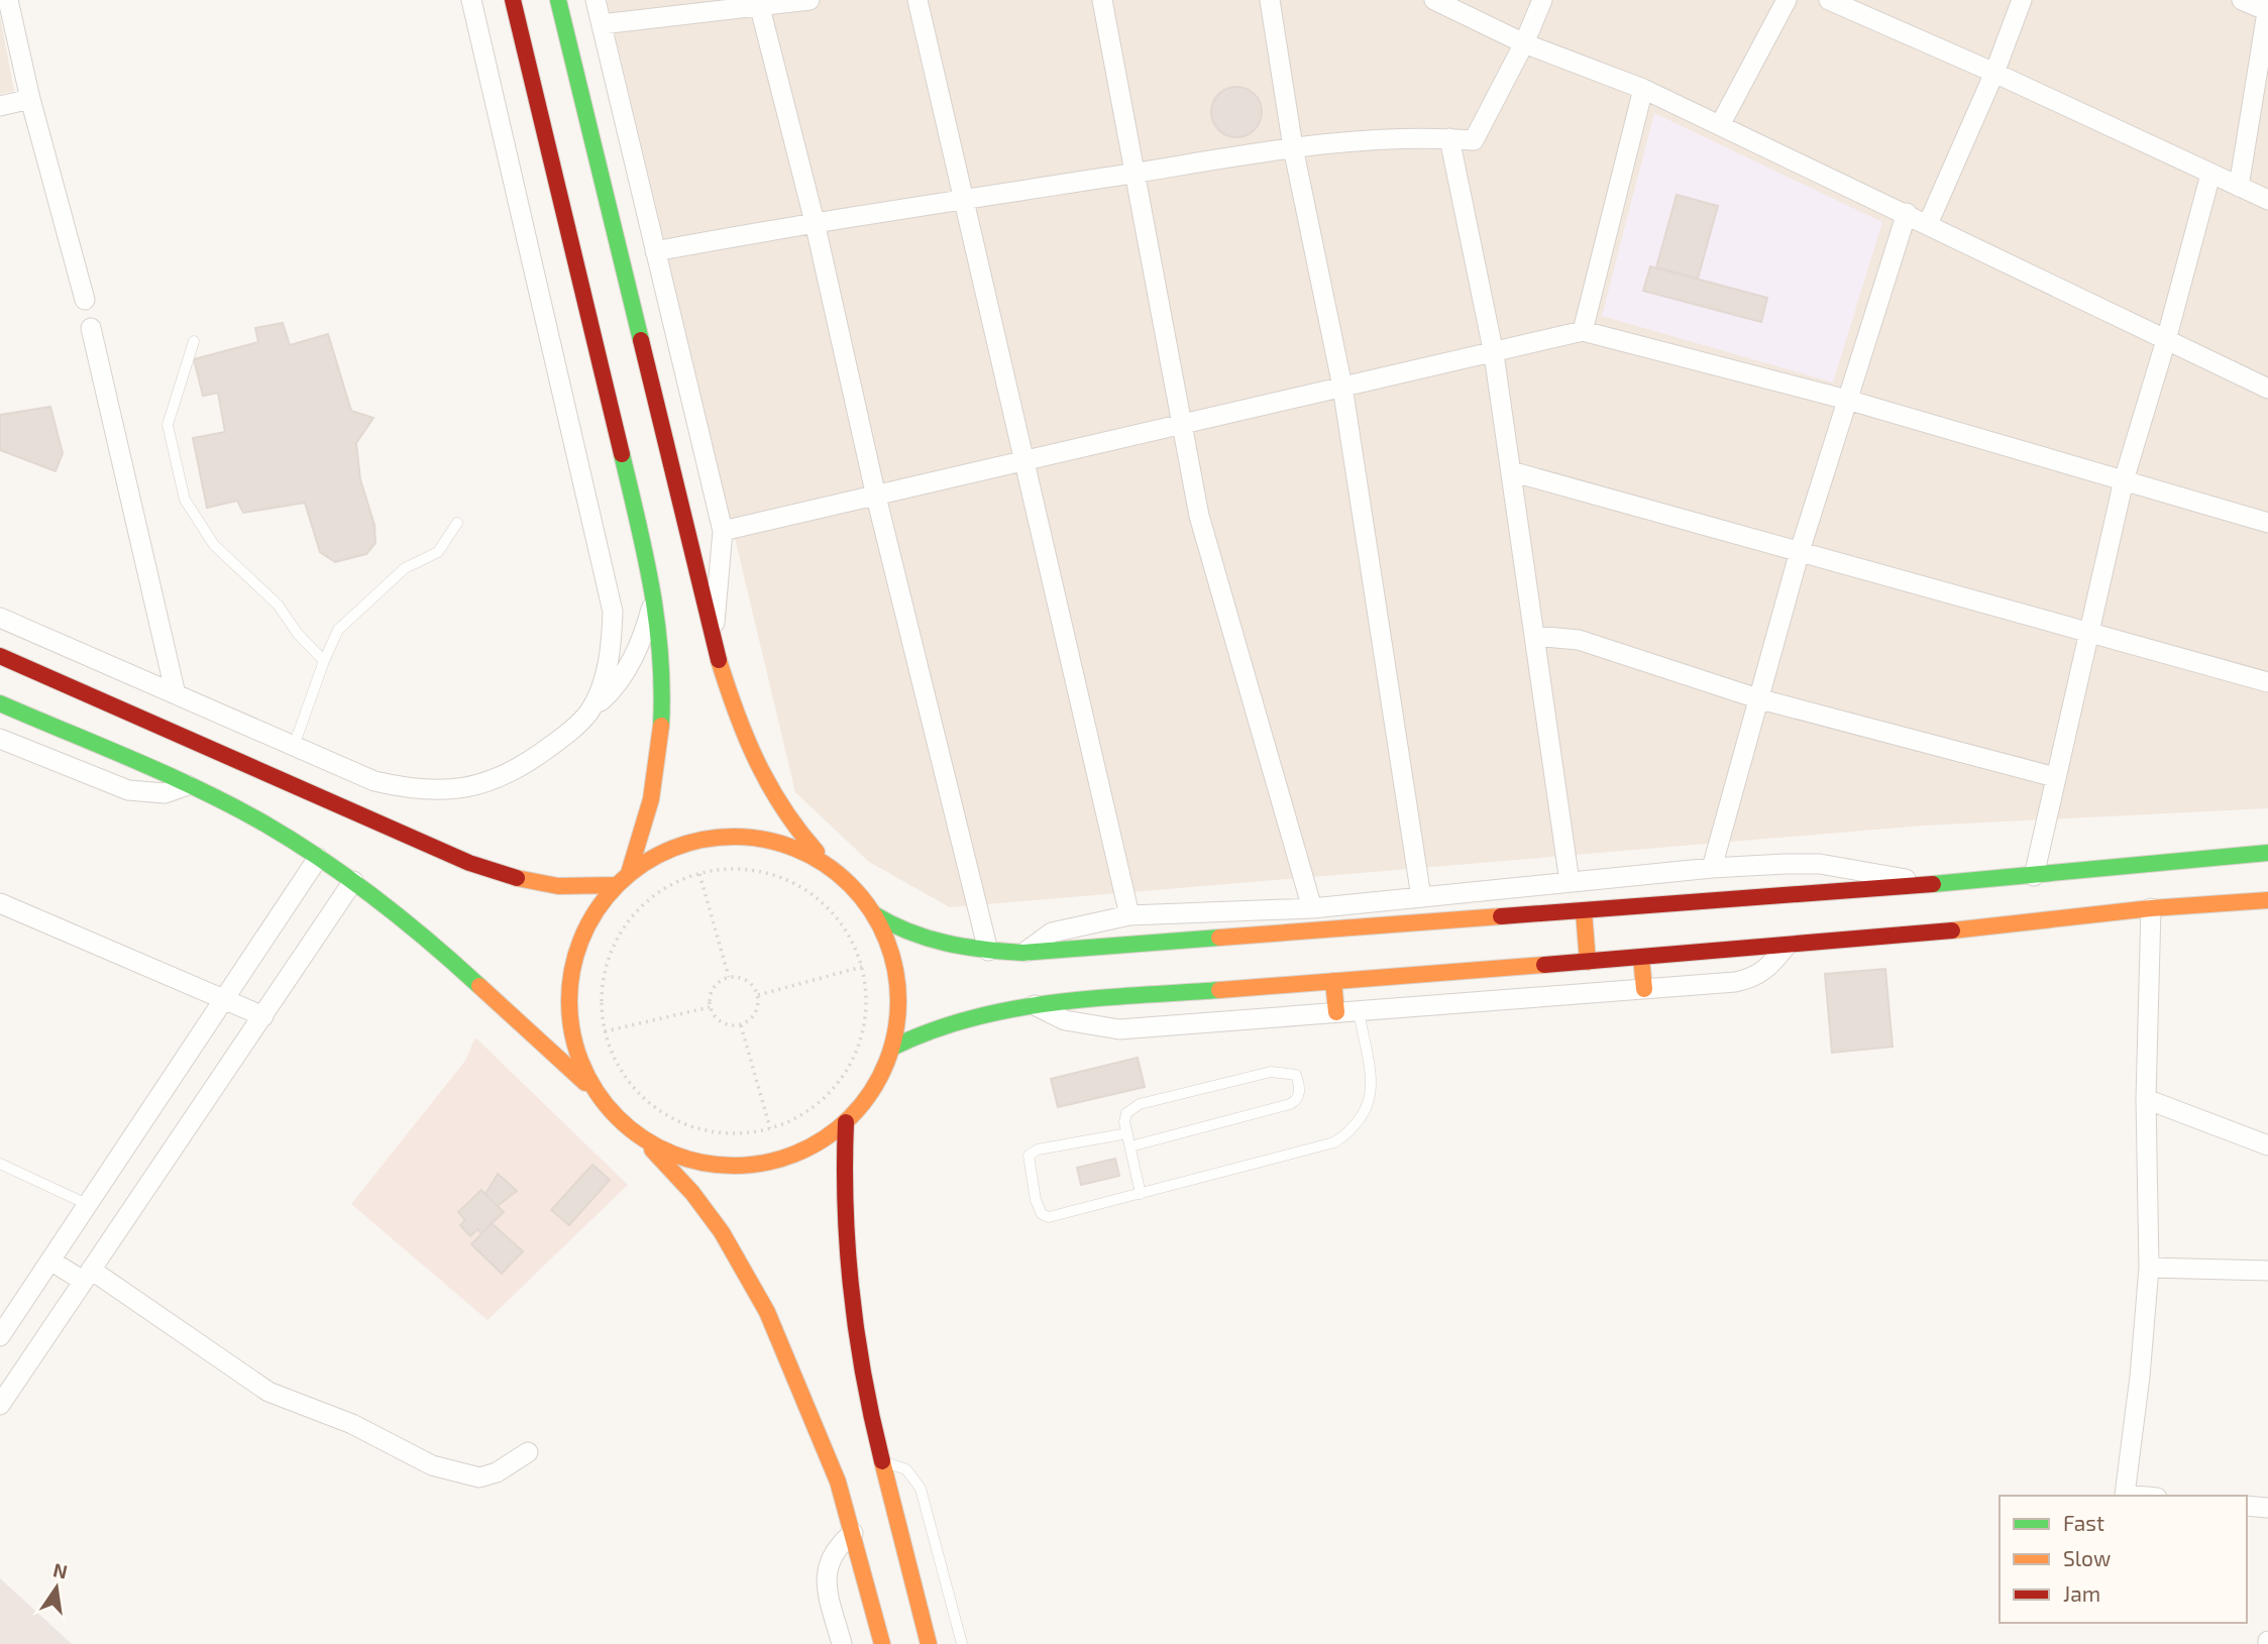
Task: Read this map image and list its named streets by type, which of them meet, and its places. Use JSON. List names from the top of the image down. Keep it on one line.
{"legend":["Fast","Slow","Jam"],"north":"top"}
